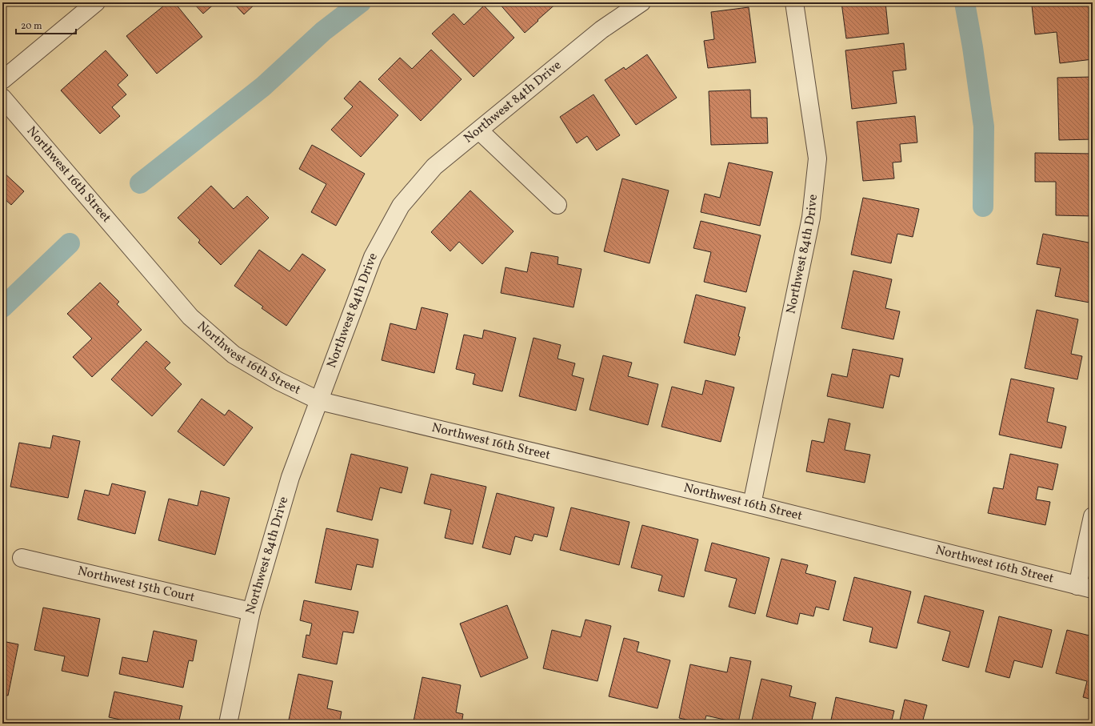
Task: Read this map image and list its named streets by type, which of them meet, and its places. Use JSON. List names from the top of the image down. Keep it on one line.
{"streets":{"street":["Northwest 84th Drive","Northwest 16th Street","Northwest 15th Court"]},"crossings":[["Northwest 84th Drive","Northwest 16th Street"],["Northwest 84th Drive","Northwest 15th Court"]],"scale_bar":"20 m"}
